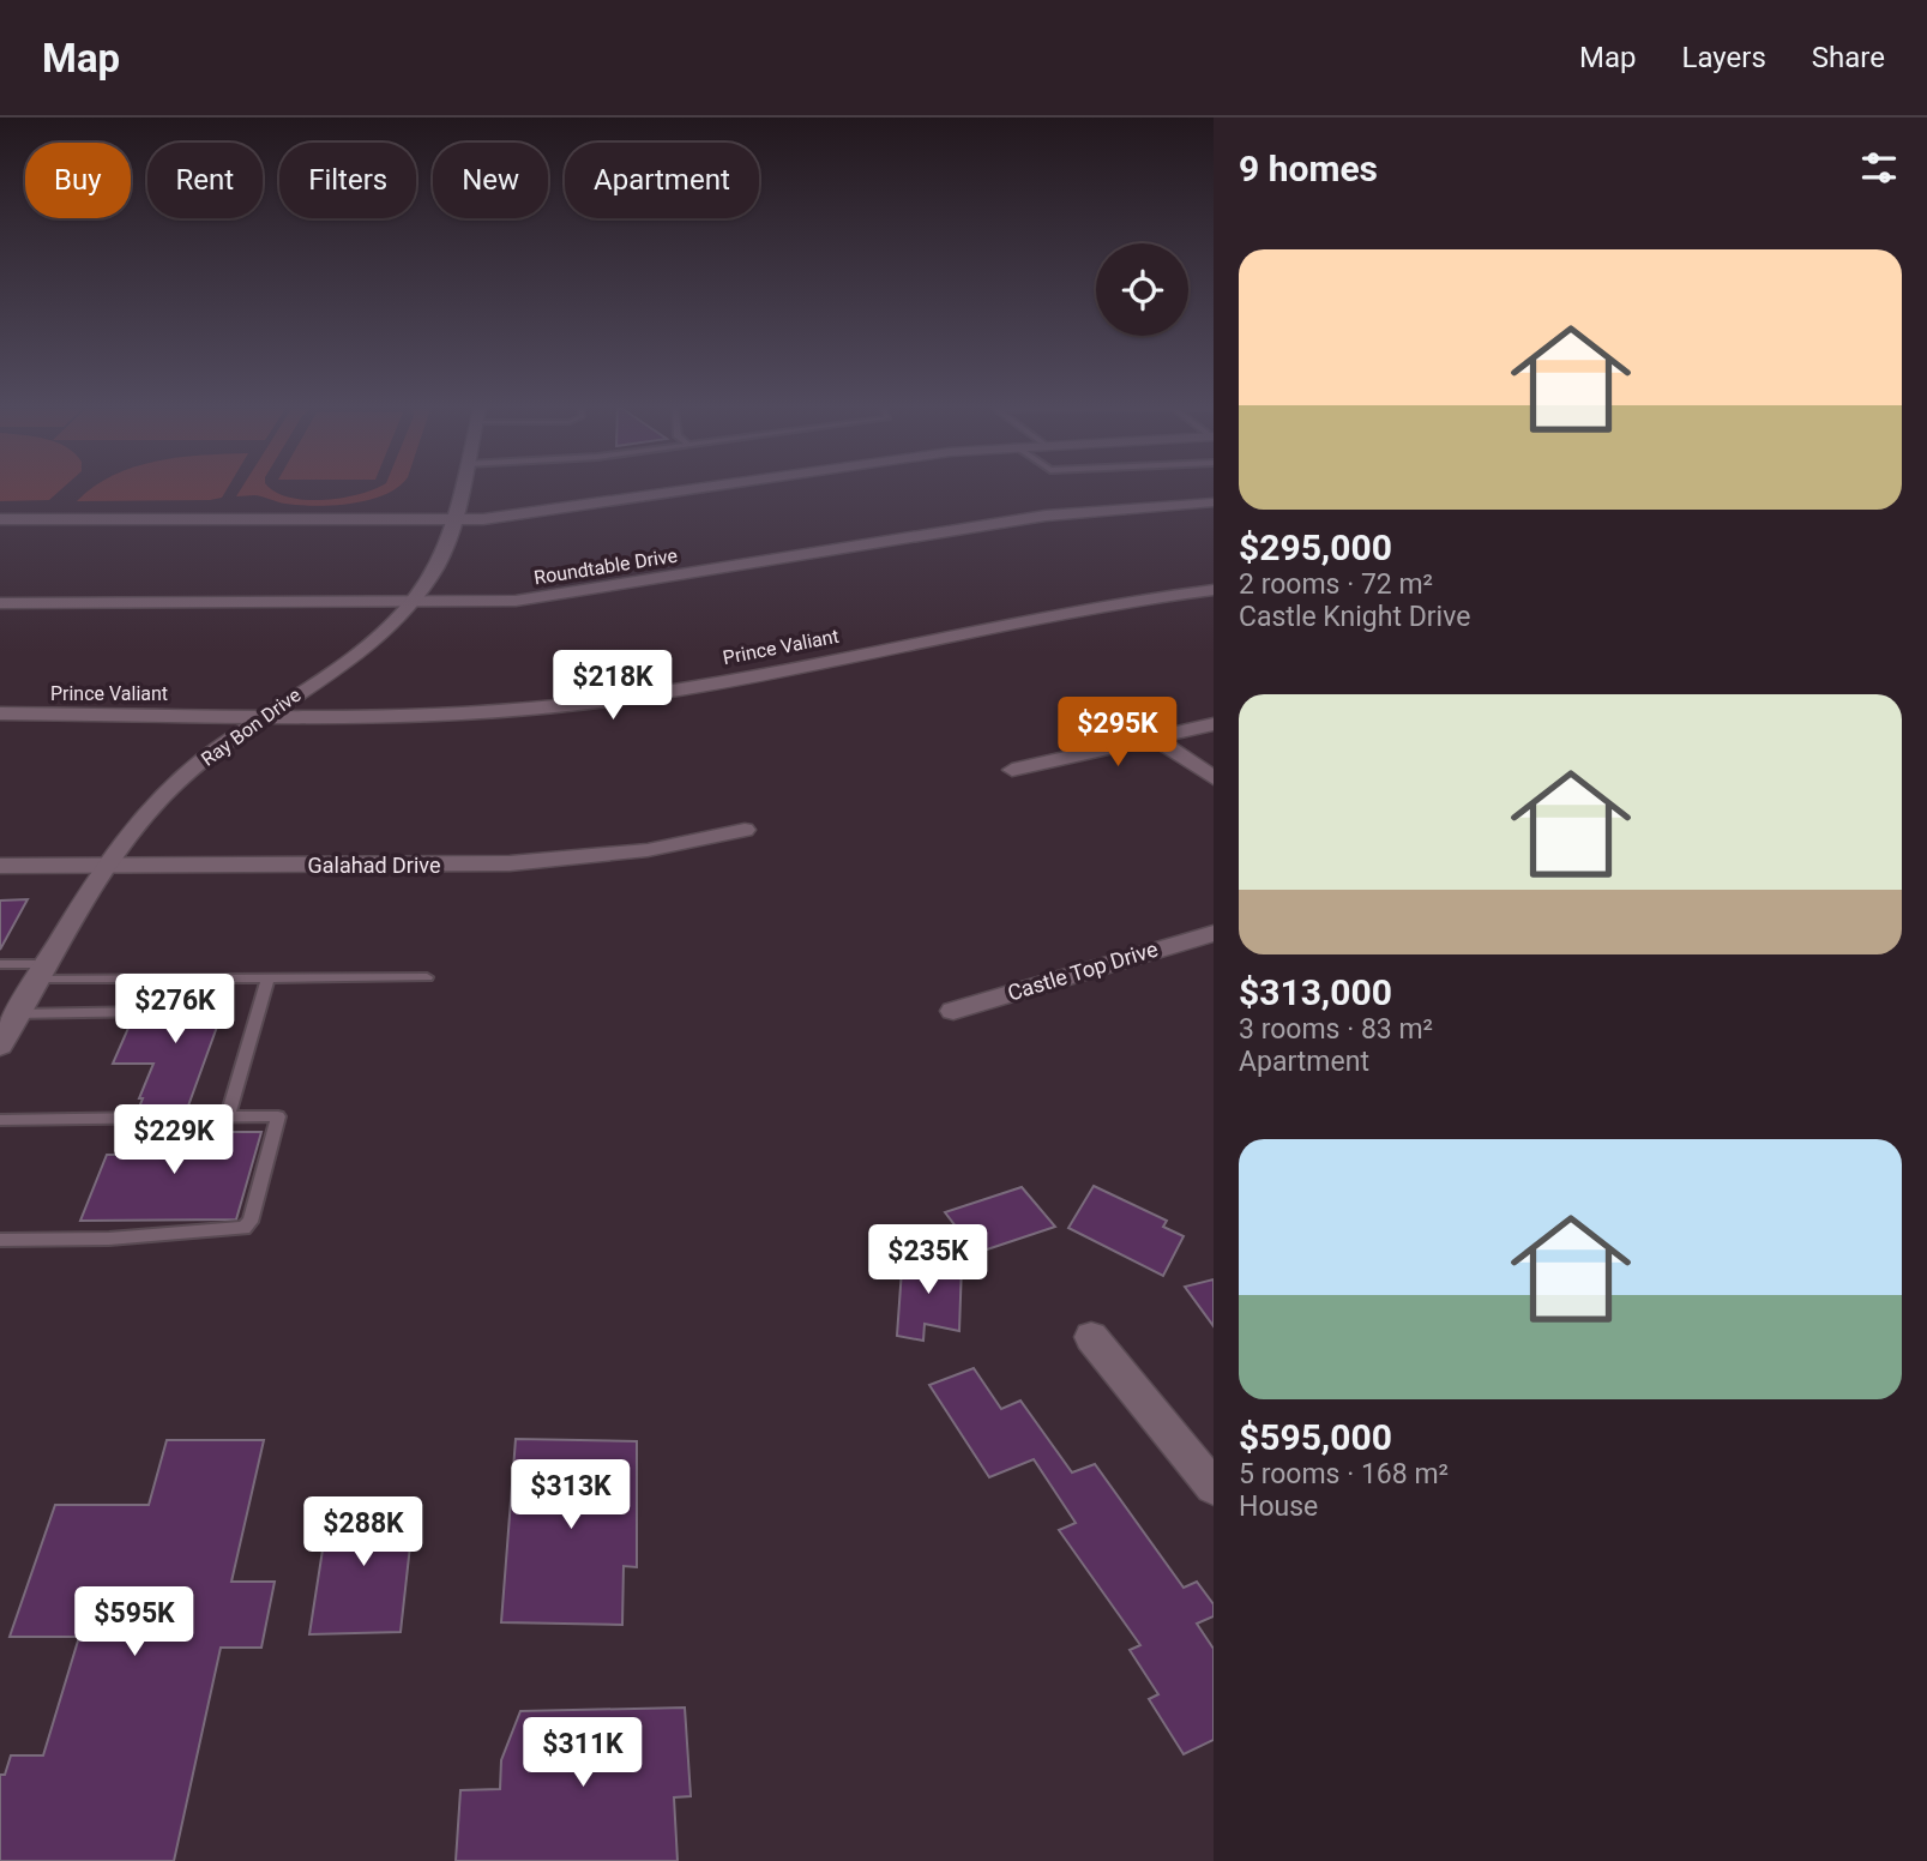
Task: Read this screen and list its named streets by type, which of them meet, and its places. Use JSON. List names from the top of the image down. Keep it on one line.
{"streets":{"street":["Roundtable Drive","Prince Valiant","Ray Bon Drive","Galahad Drive","Castle Top Drive"]},"crossings":[["Roundtable Drive","Ray Bon Drive"],["Prince Valiant","Ray Bon Drive"],["Ray Bon Drive","Galahad Drive"]],"page":{"header":"Map","nav":["Map","Layers","Share"],"heading":"9 homes","chip":["Buy","Rent","Filters","New","Apartment"],"list":[{"name":"$295,000","note":"2 rooms · 72 m² · Castle Knight Drive"},{"name":"$313,000","note":"3 rooms · 83 m² · Apartment"},{"name":"$595,000","note":"5 rooms · 168 m² · House"}],"price":["$218K","$295K","$276K","$229K","$235K","$313K","$288K","$595K","$311K"]}}
